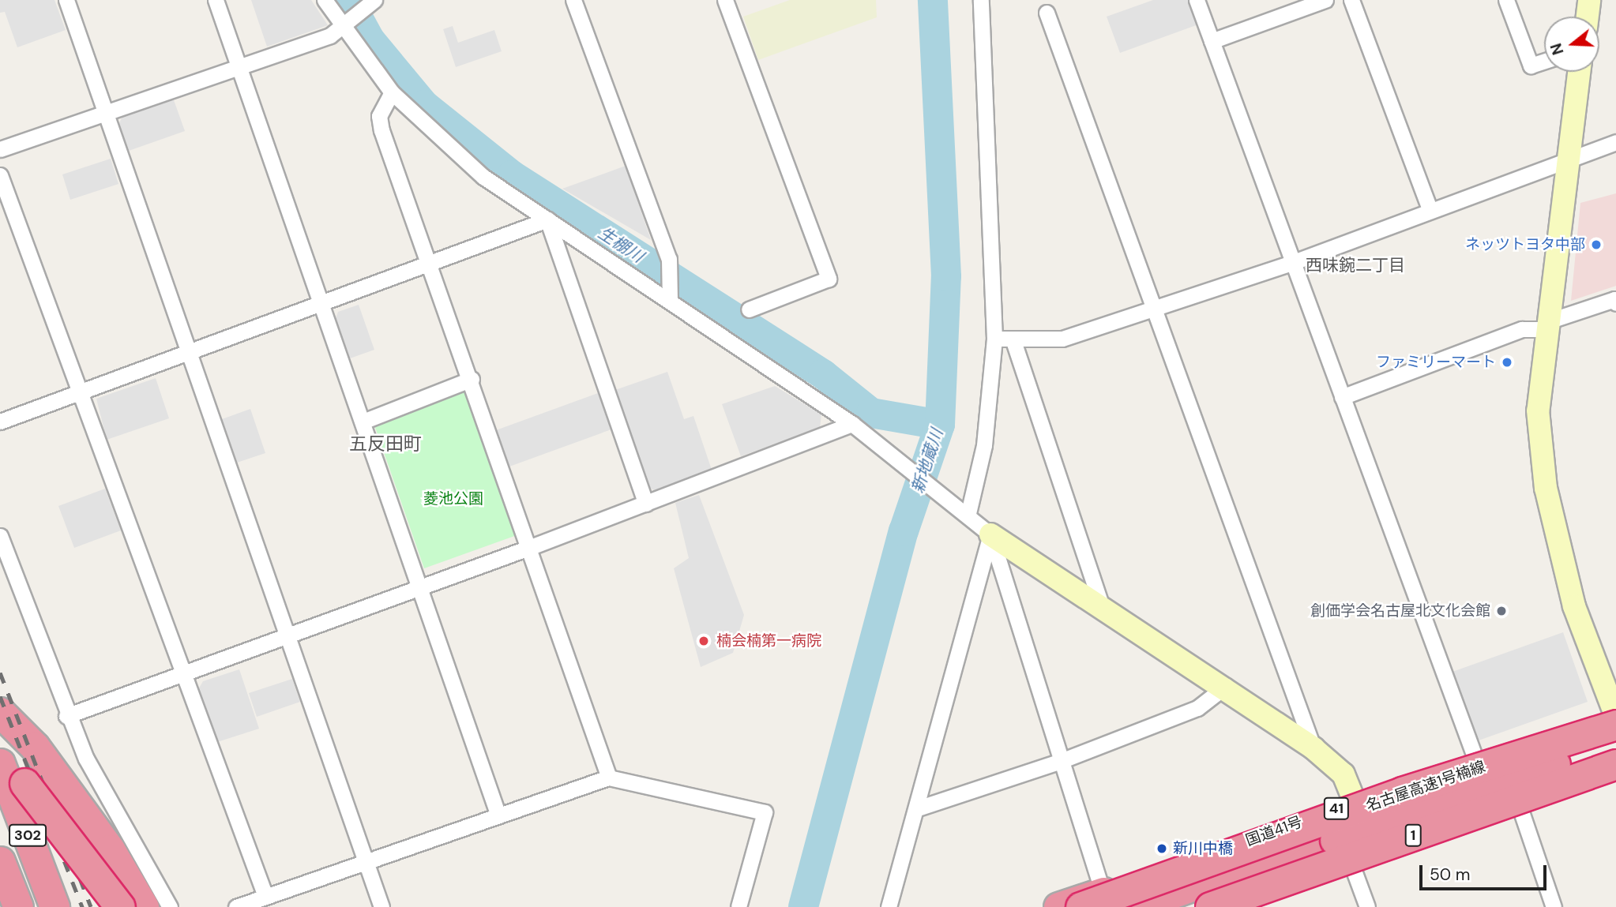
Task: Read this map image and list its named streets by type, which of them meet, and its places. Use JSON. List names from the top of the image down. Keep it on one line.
{"streets":{"highway":["名古屋高速1号楠線","41","国道41号","302","1"]},"crossings":[["名古屋高速1号楠線","国道41号"]],"districts":["西味鋺二丁目","五反田町"],"water":["生棚川","新地蔵川"],"parks":["菱池公園"],"places":["ネッツトヨタ中部","ファミリーマート","創価学会名古屋北文化会館","楠会楠第一病院","新川中橋"],"scale_bar":"50 m","north":"left"}
